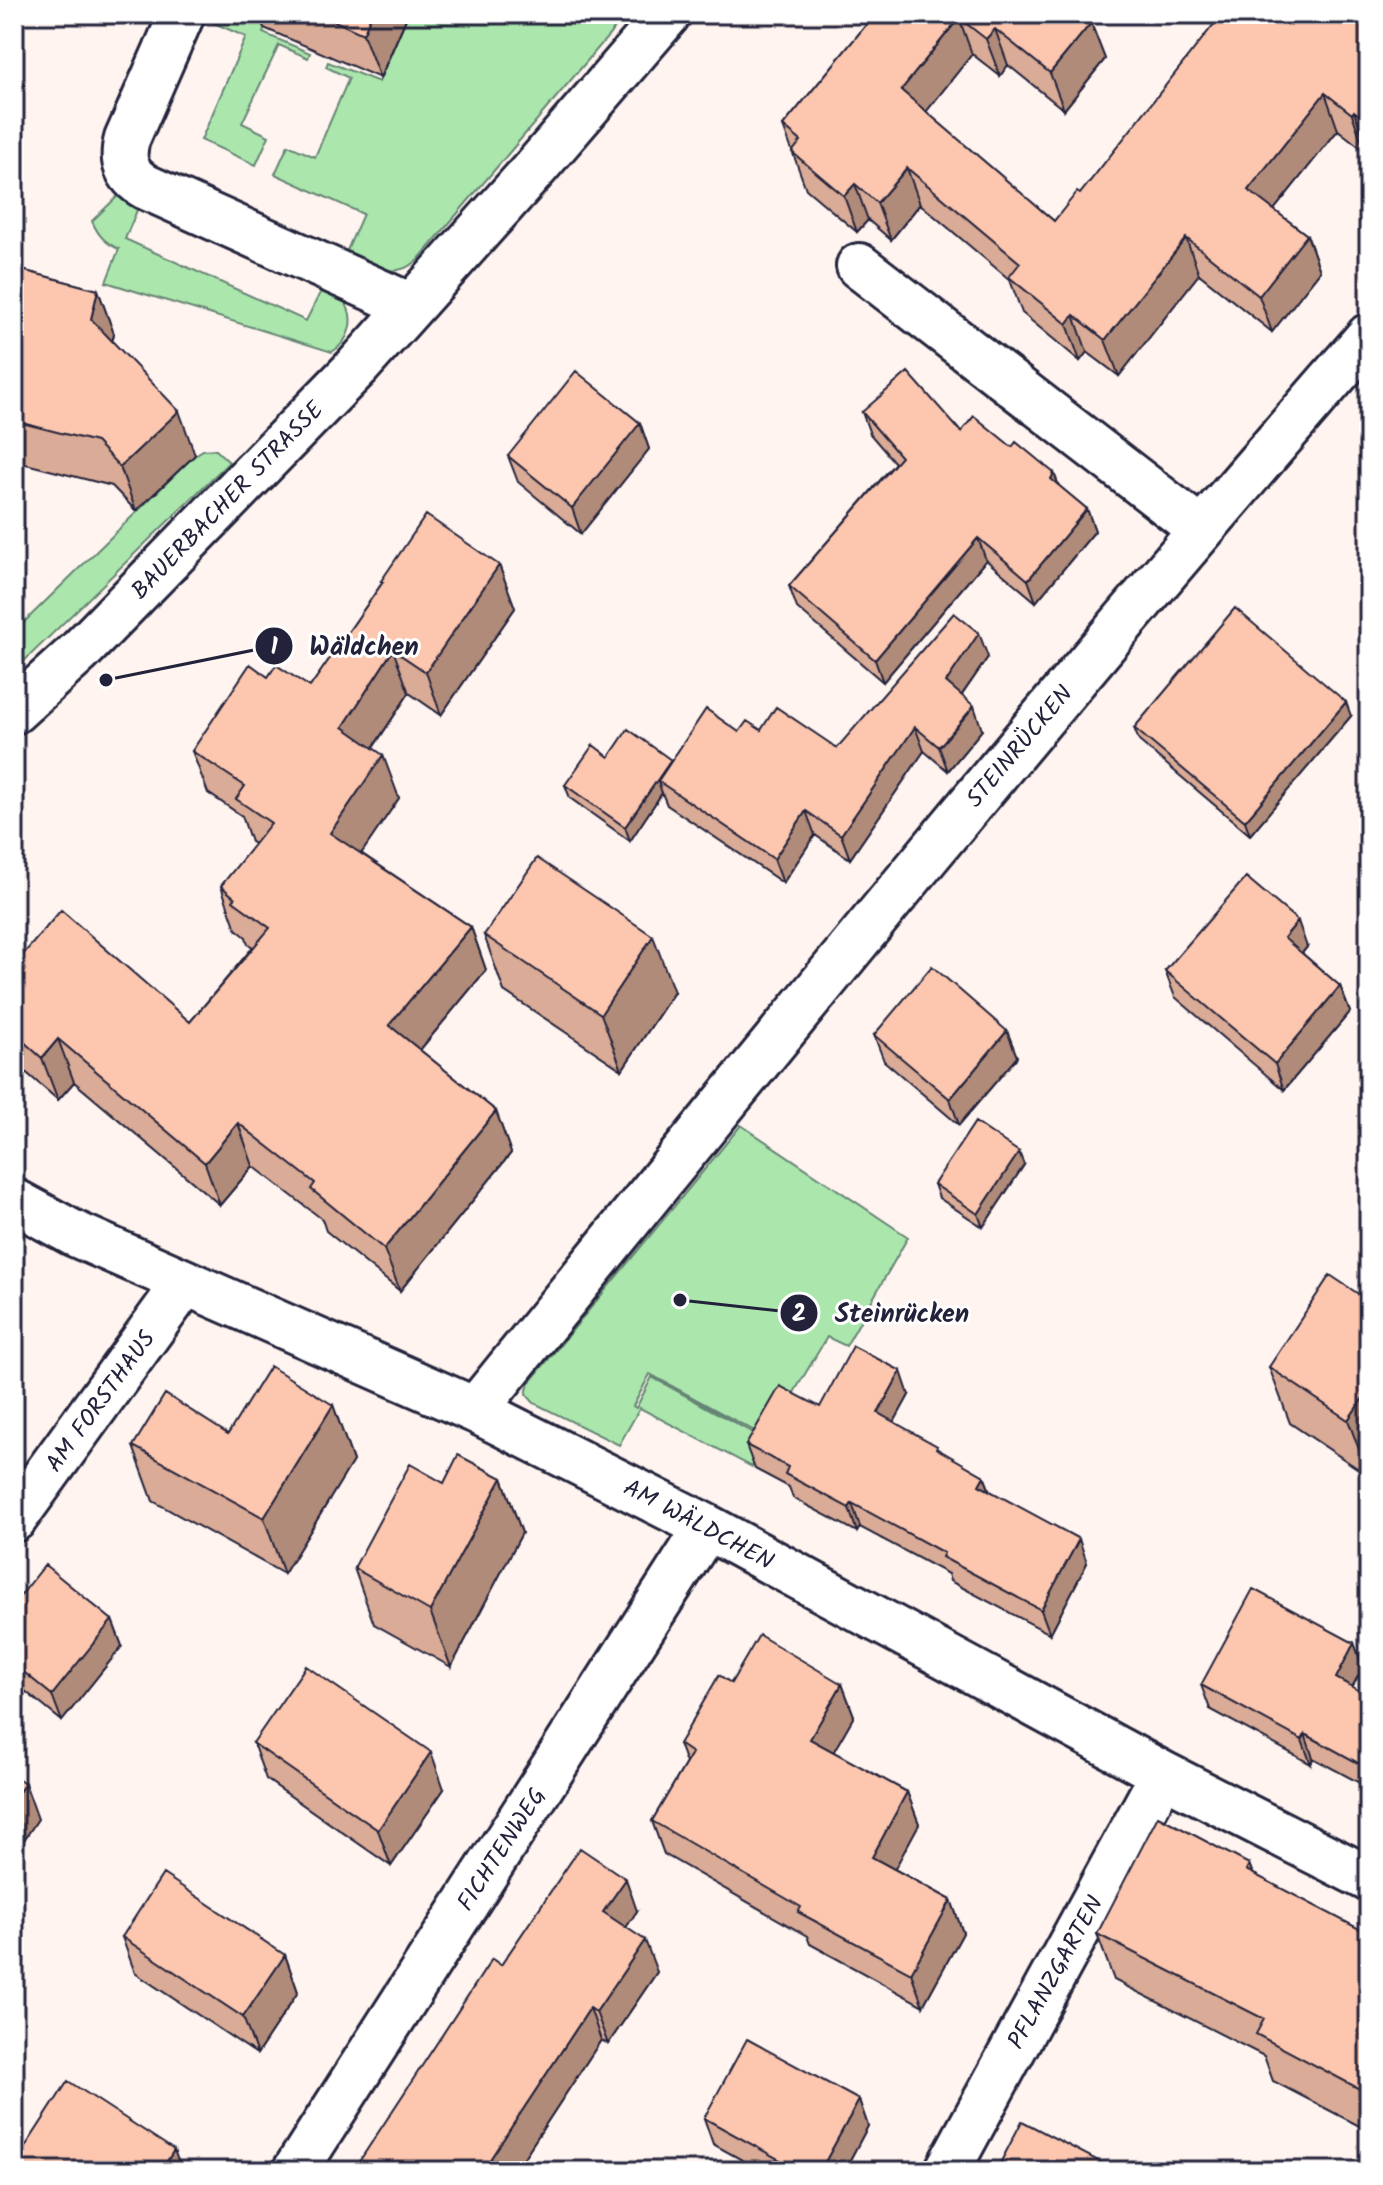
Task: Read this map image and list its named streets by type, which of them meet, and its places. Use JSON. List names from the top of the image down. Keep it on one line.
{"streets":{"street":["BAUERBACHER STRASSE","STEINRÜCKEN","AM FORSTHAUS","AM WÄLDCHEN","FICHTENWEG","PFLANZGARTEN"]},"crossings":[["STEINRÜCKEN","AM WÄLDCHEN"],["AM FORSTHAUS","AM WÄLDCHEN"],["AM WÄLDCHEN","FICHTENWEG"],["AM WÄLDCHEN","PFLANZGARTEN"]],"places":["Wäldchen","Steinrücken"]}
